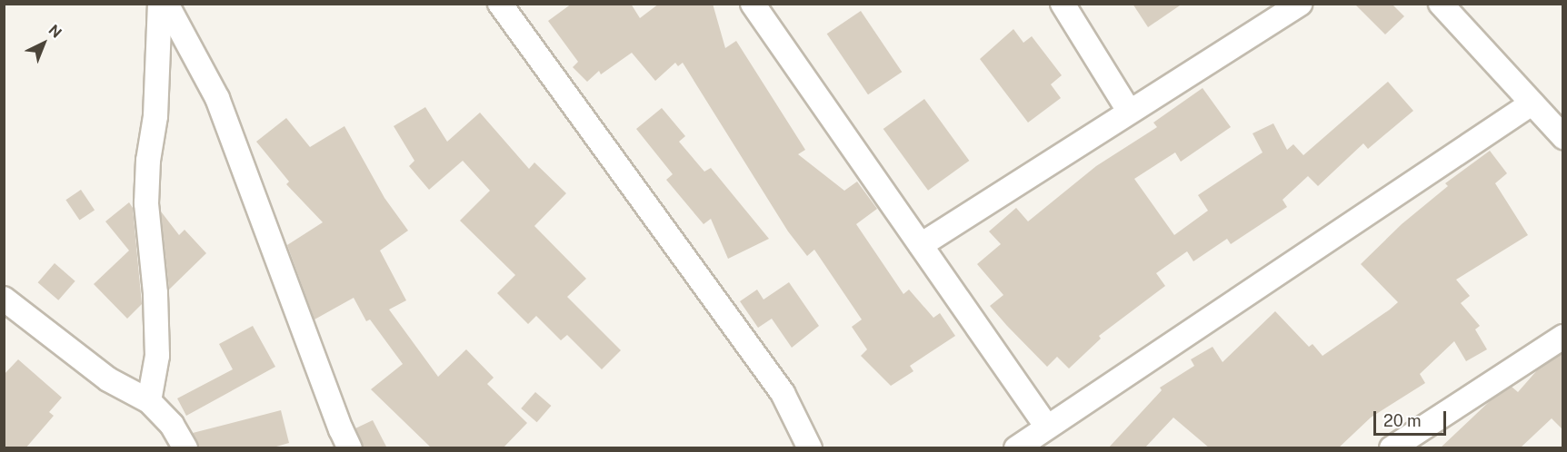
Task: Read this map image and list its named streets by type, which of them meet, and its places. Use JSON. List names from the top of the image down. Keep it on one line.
{"scale_bar":"20 m","north":"top right"}
